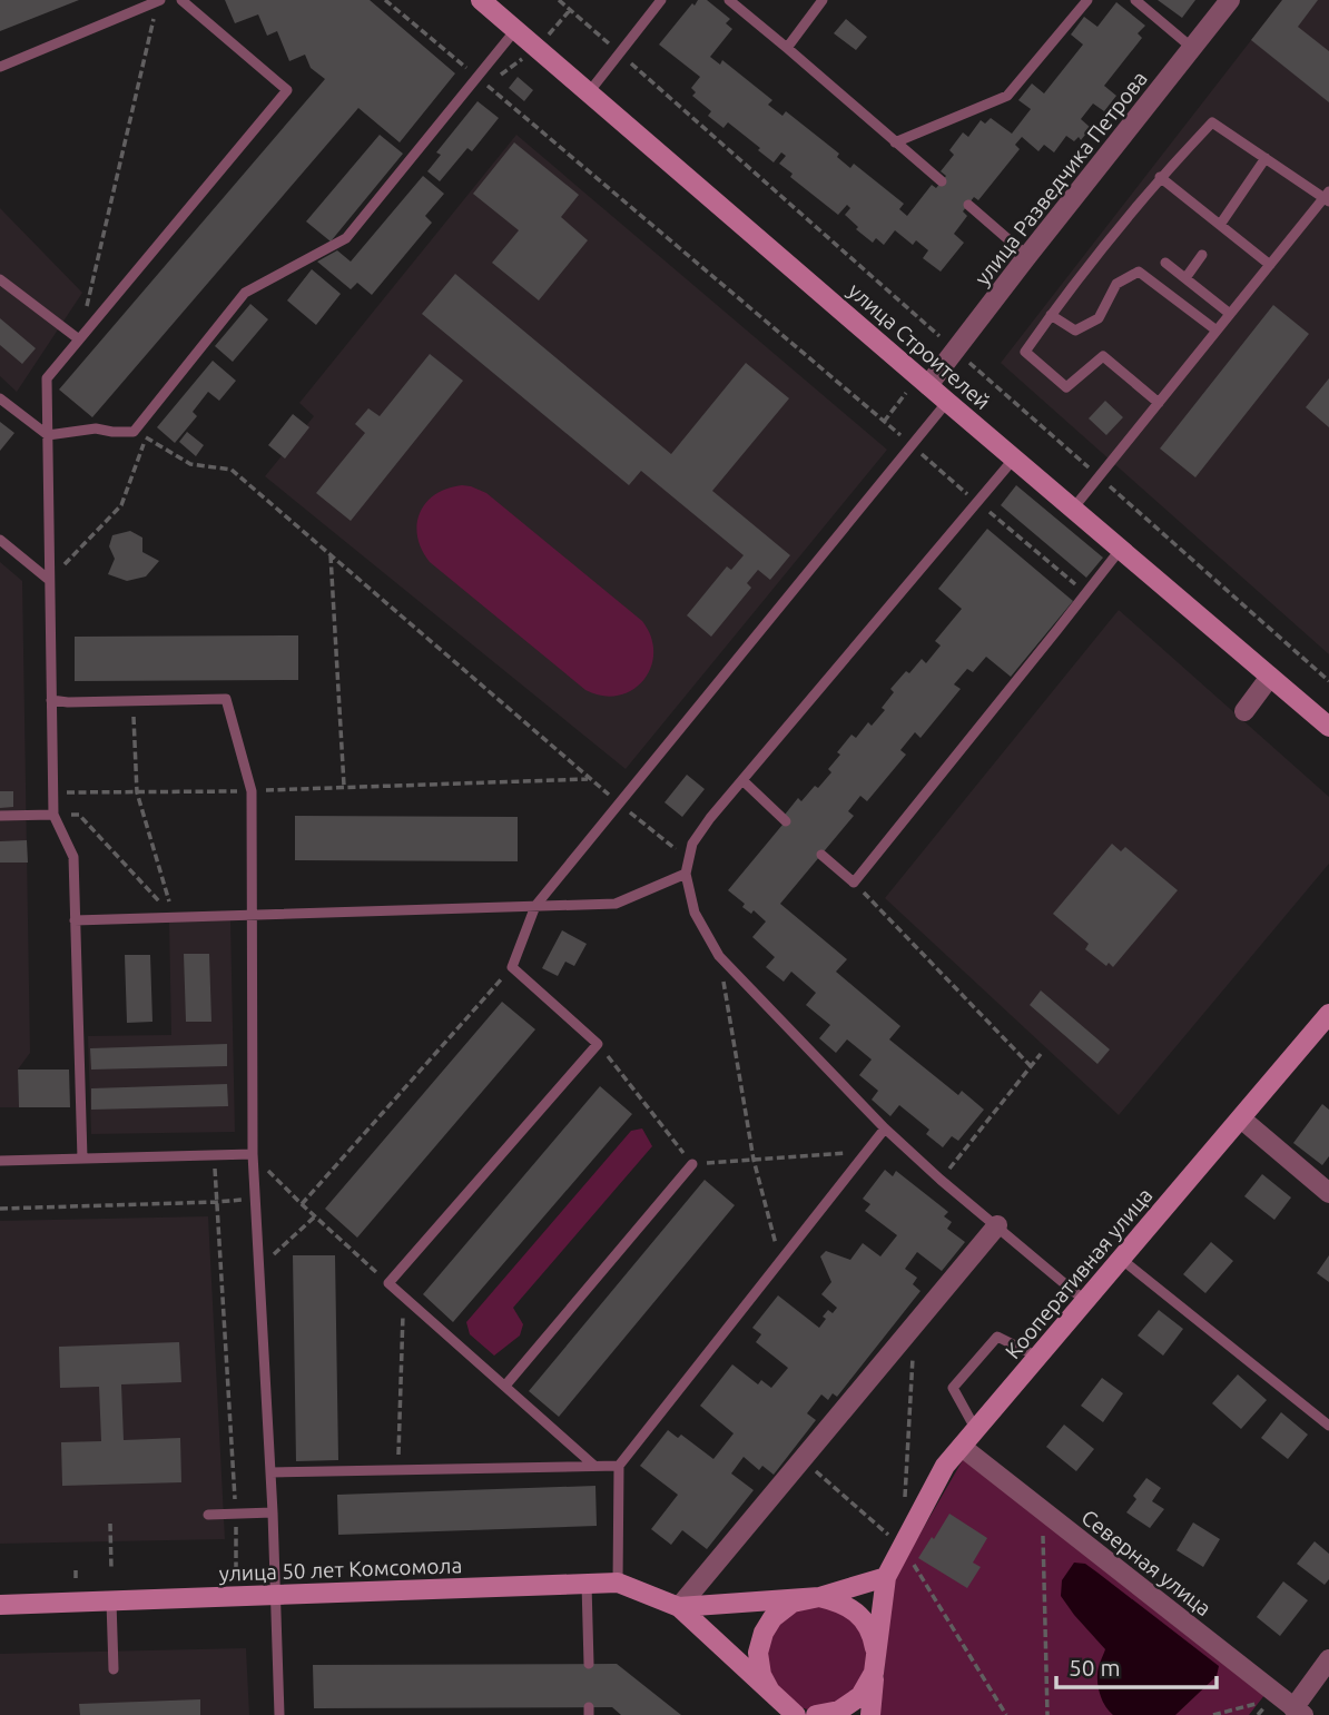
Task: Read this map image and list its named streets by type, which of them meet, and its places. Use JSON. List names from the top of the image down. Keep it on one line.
{"streets":{"main road":["улица Строителей","Кооперативная улица","улица 50 лет Комсомола"],"street":["улица Разведчика Петрова","Северная улица"]},"crossings":[["улица Разведчика Петрова","улица Строителей"],["Кооперативная улица","Северная улица"]],"scale_bar":"50 m"}
